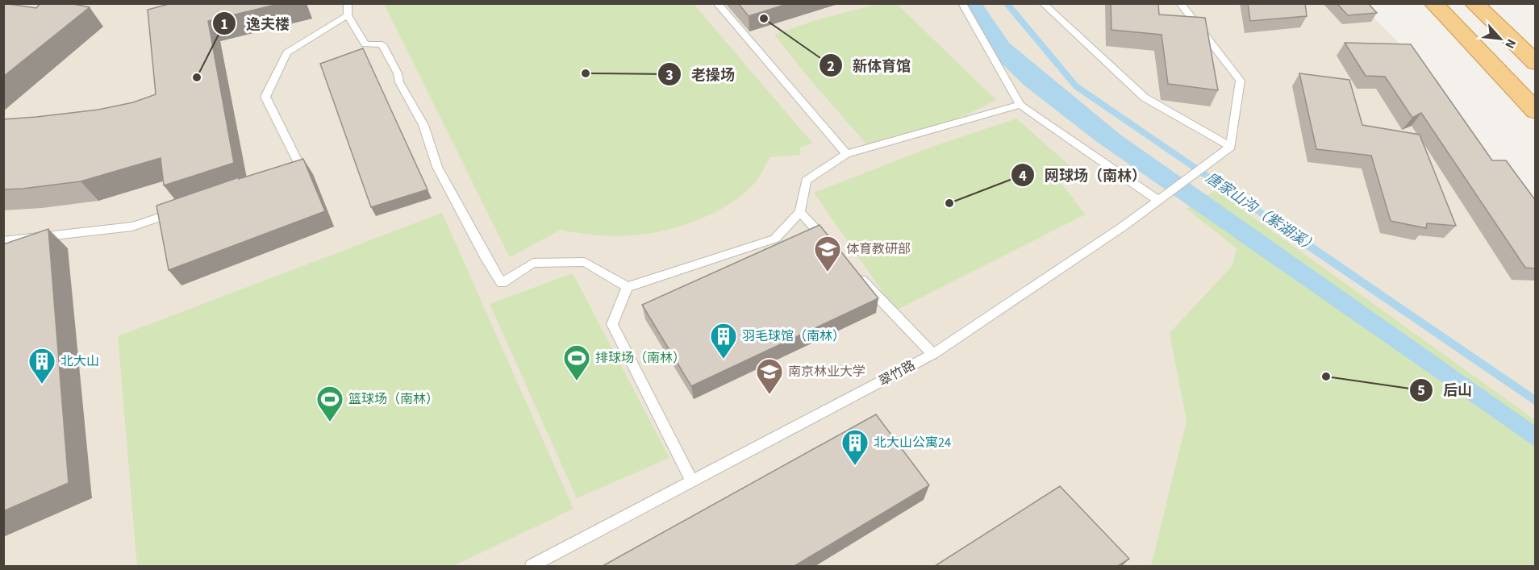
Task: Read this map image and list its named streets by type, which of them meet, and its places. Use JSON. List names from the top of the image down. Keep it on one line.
{"streets":{"lane":["翠竹路"]},"water":["唐家山沟（紫湖溪）"],"places":{"other":["新体育馆","老操场","逸夫楼","网球场（南林）","后山"],"school or university":["体育教研部","南京林业大学"],"building":["羽毛球馆（南林）","北大山","北大山公寓24"],"sports":["排球场（南林）","篮球场（南林）"]},"north":"bottom right"}
